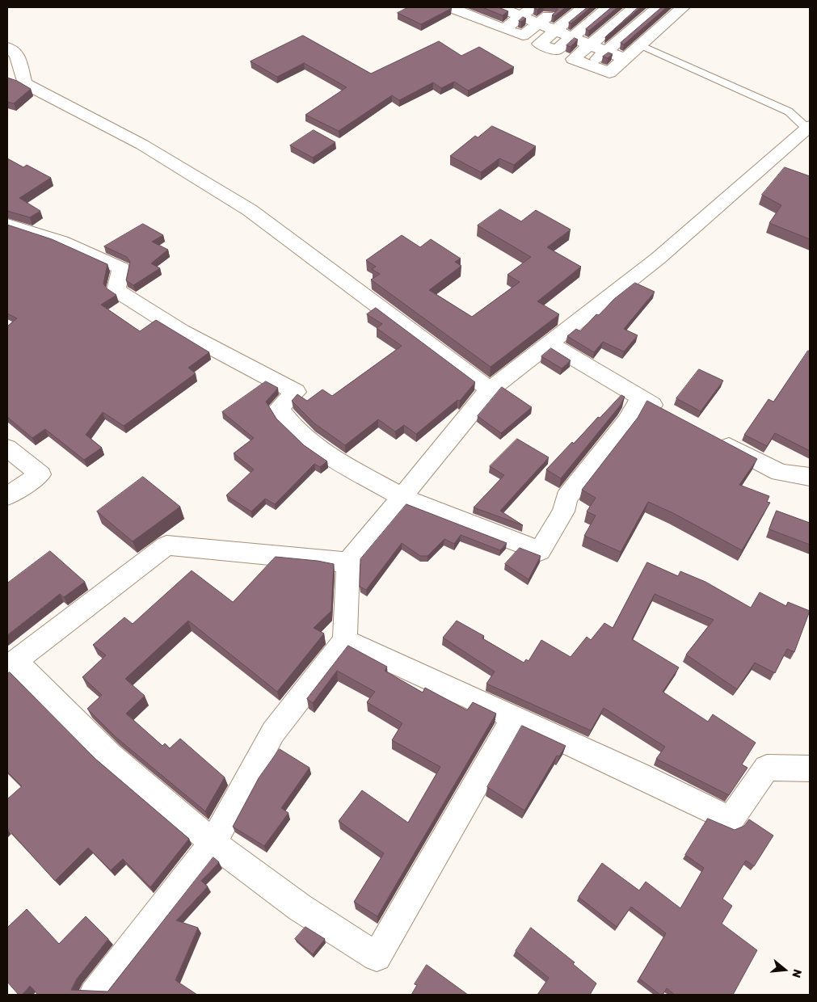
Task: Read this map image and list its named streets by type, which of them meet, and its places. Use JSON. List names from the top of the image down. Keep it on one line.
{"north":"right"}
